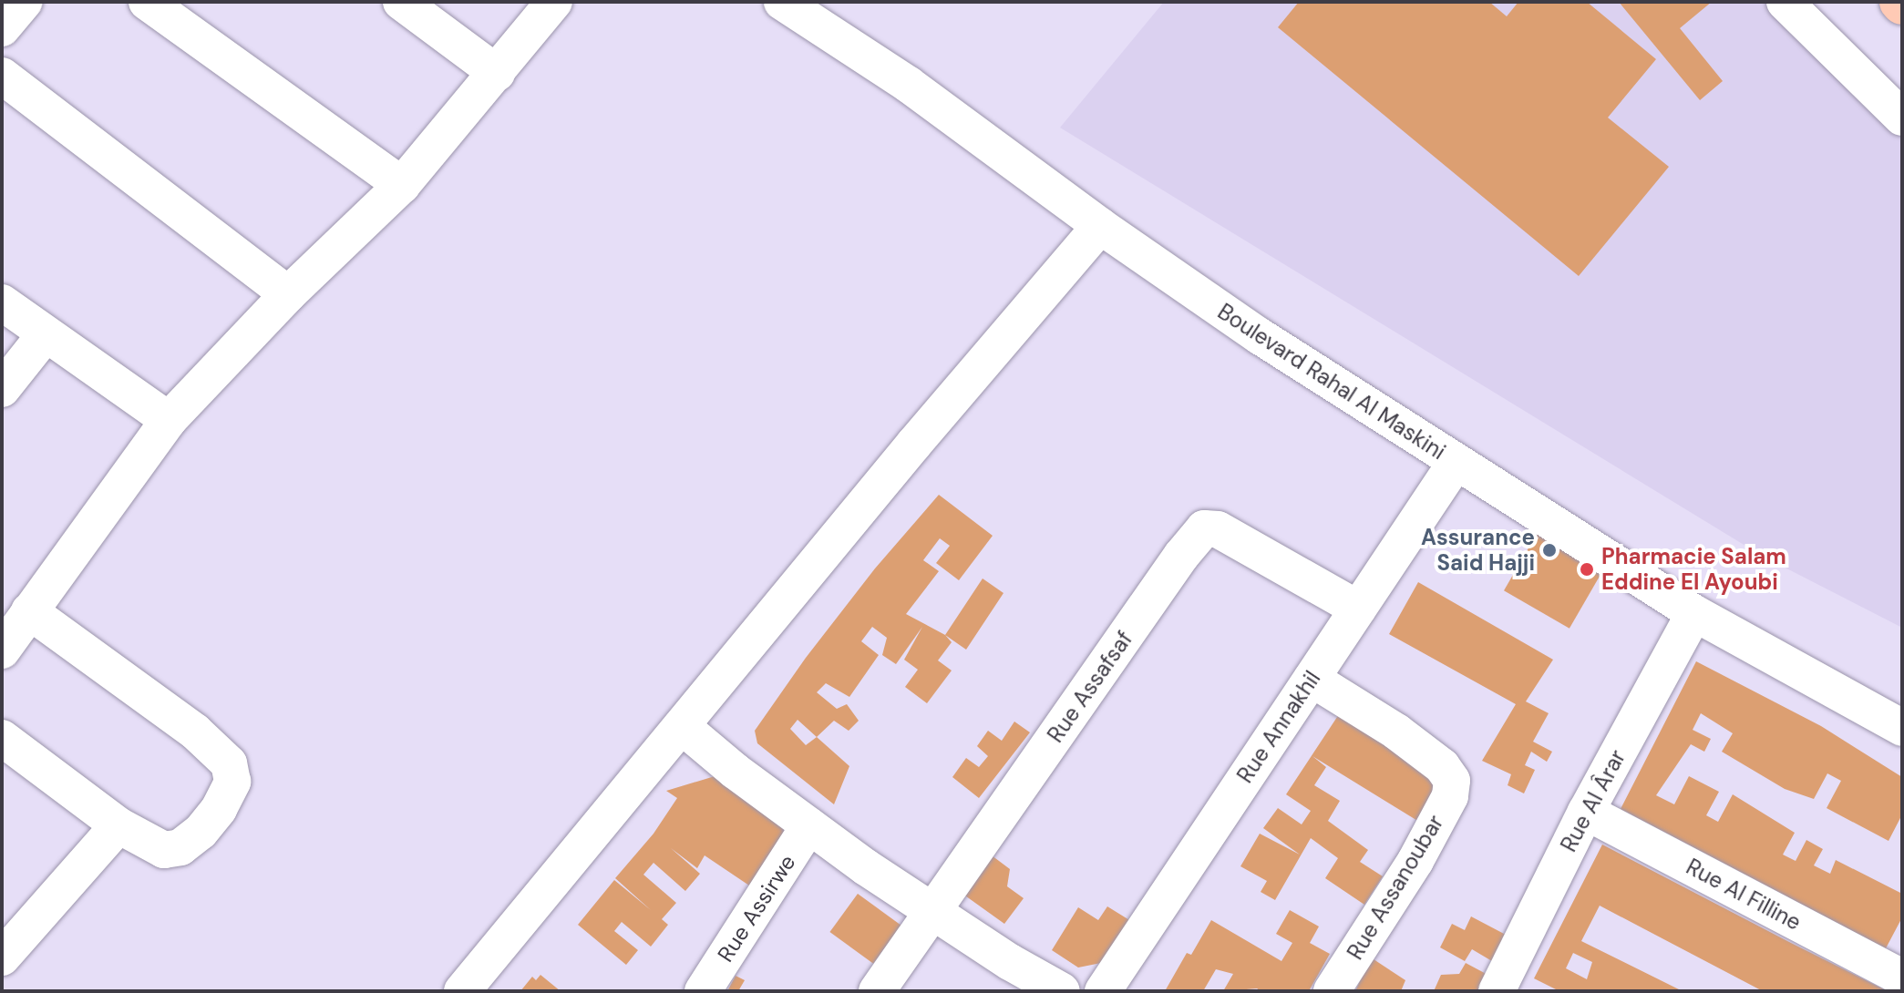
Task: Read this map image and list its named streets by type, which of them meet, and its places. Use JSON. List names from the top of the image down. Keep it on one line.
{"streets":{"street":["Boulevard Rahal Al Maskini","Rue Assafsaf","Rue Annakhil","Rue Al Ârar","Rue Assanoubar","Rue Al Filline","Rue Assirwe"]},"crossings":[["Boulevard Rahal Al Maskini","Rue Annakhil"],["Boulevard Rahal Al Maskini","Rue Al Ârar"],["Rue Assafsaf","Rue Annakhil"],["Rue Annakhil","Rue Assanoubar"],["Rue Al Ârar","Rue Al Filline"]],"places":["Assurance Said Hajji","Pharmacie Salam Eddine El Ayoubi"]}
